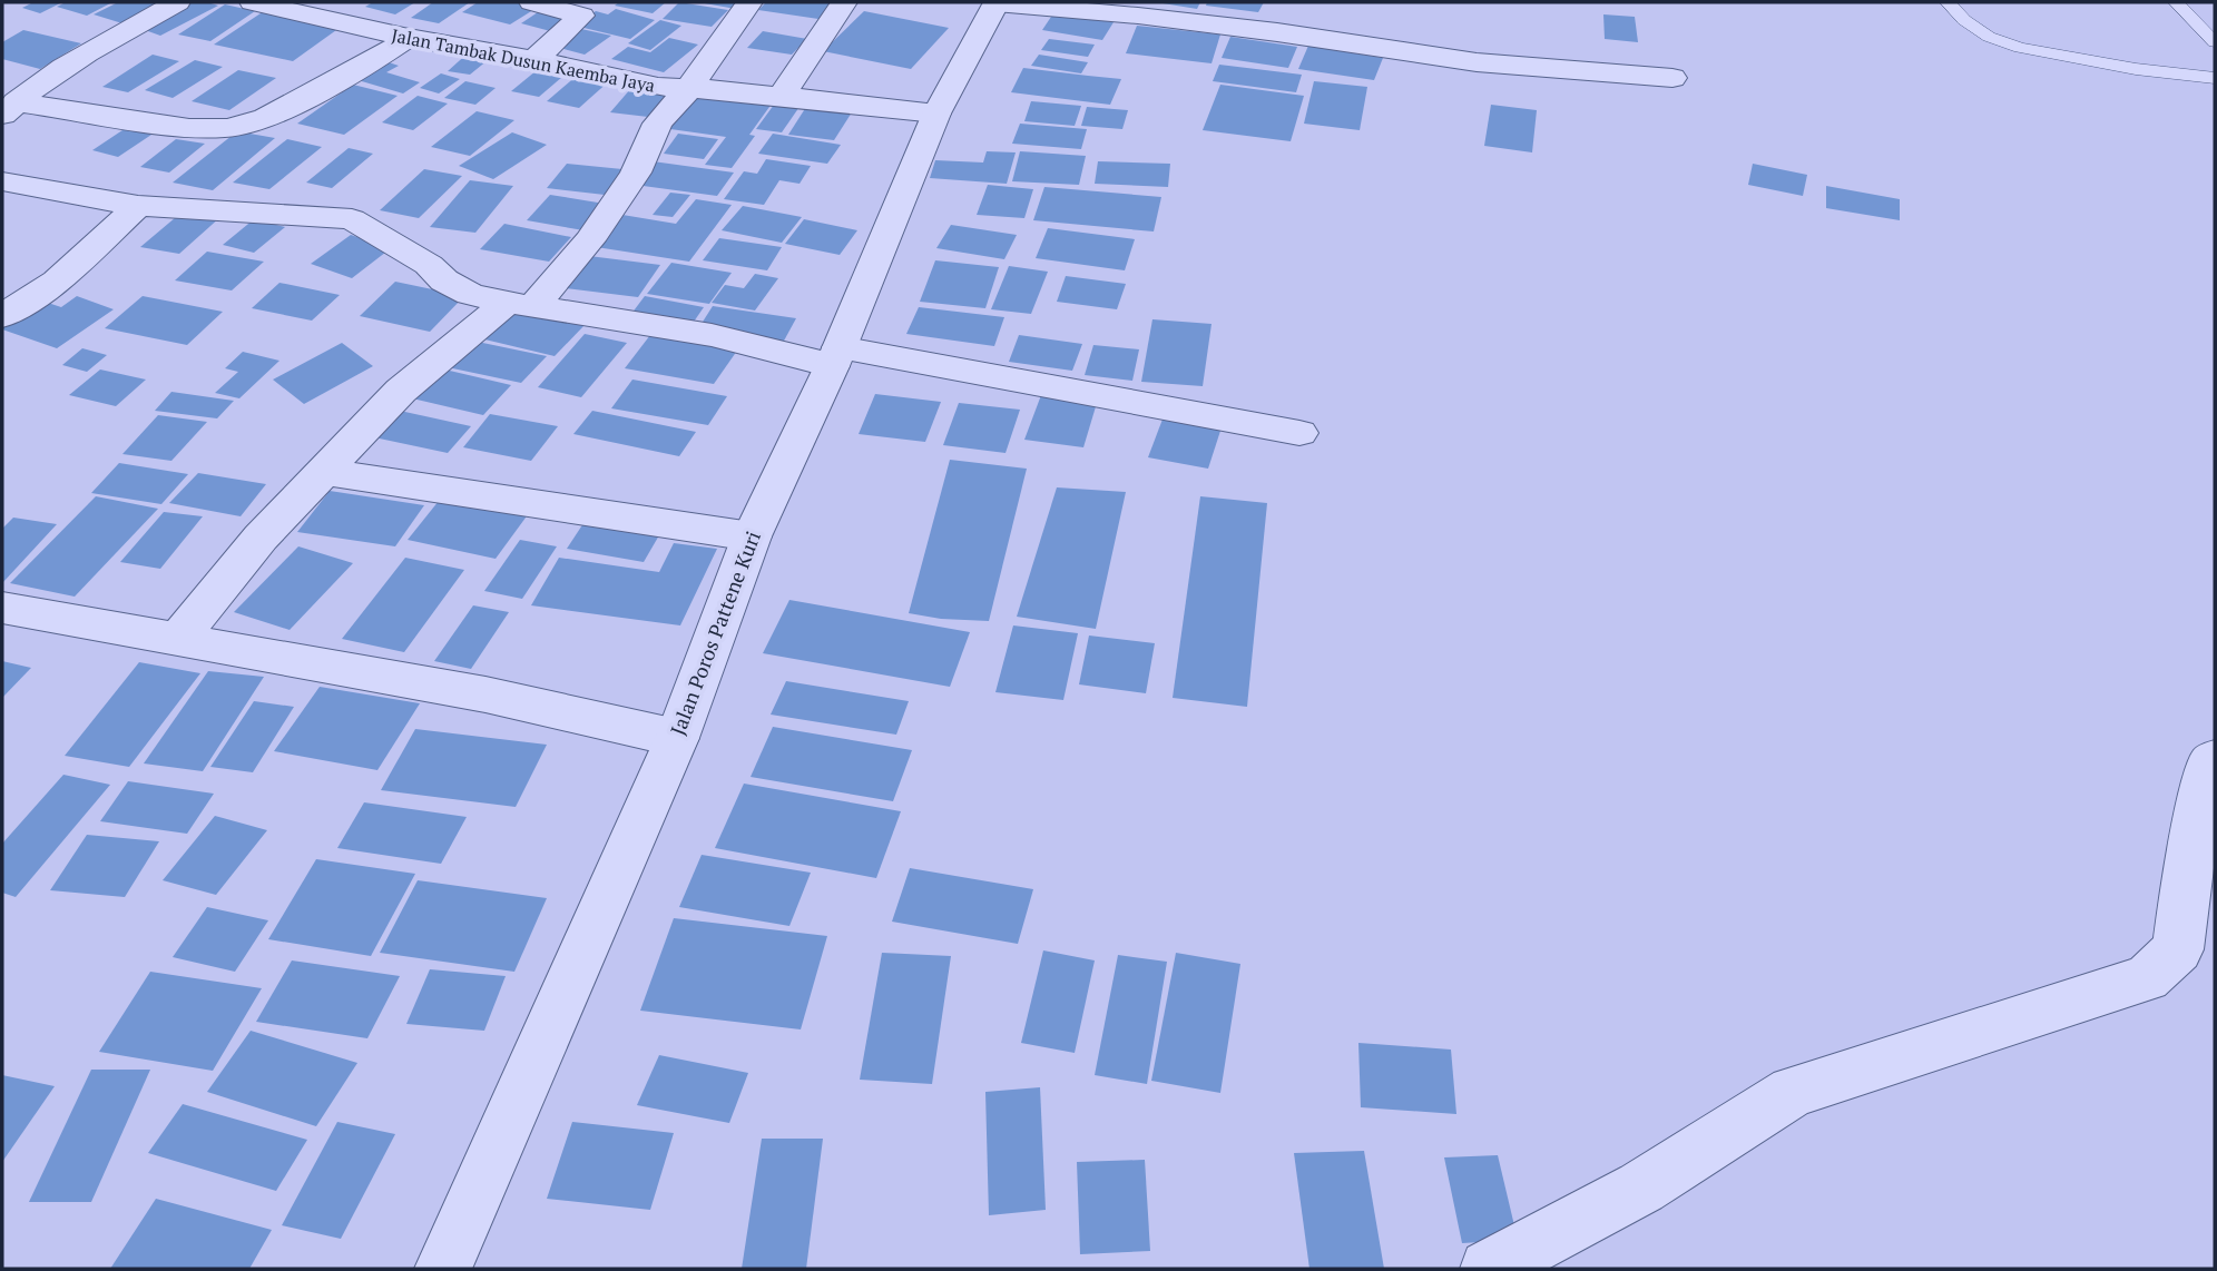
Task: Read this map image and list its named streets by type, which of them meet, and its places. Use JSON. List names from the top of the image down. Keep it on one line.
{"streets":{"street":["Jalan Tambak Dusun Kaemba Jaya","Jalan Poros Pattene Kuri"]},"crossings":[["Jalan Tambak Dusun Kaemba Jaya","Jalan Poros Pattene Kuri"]]}
